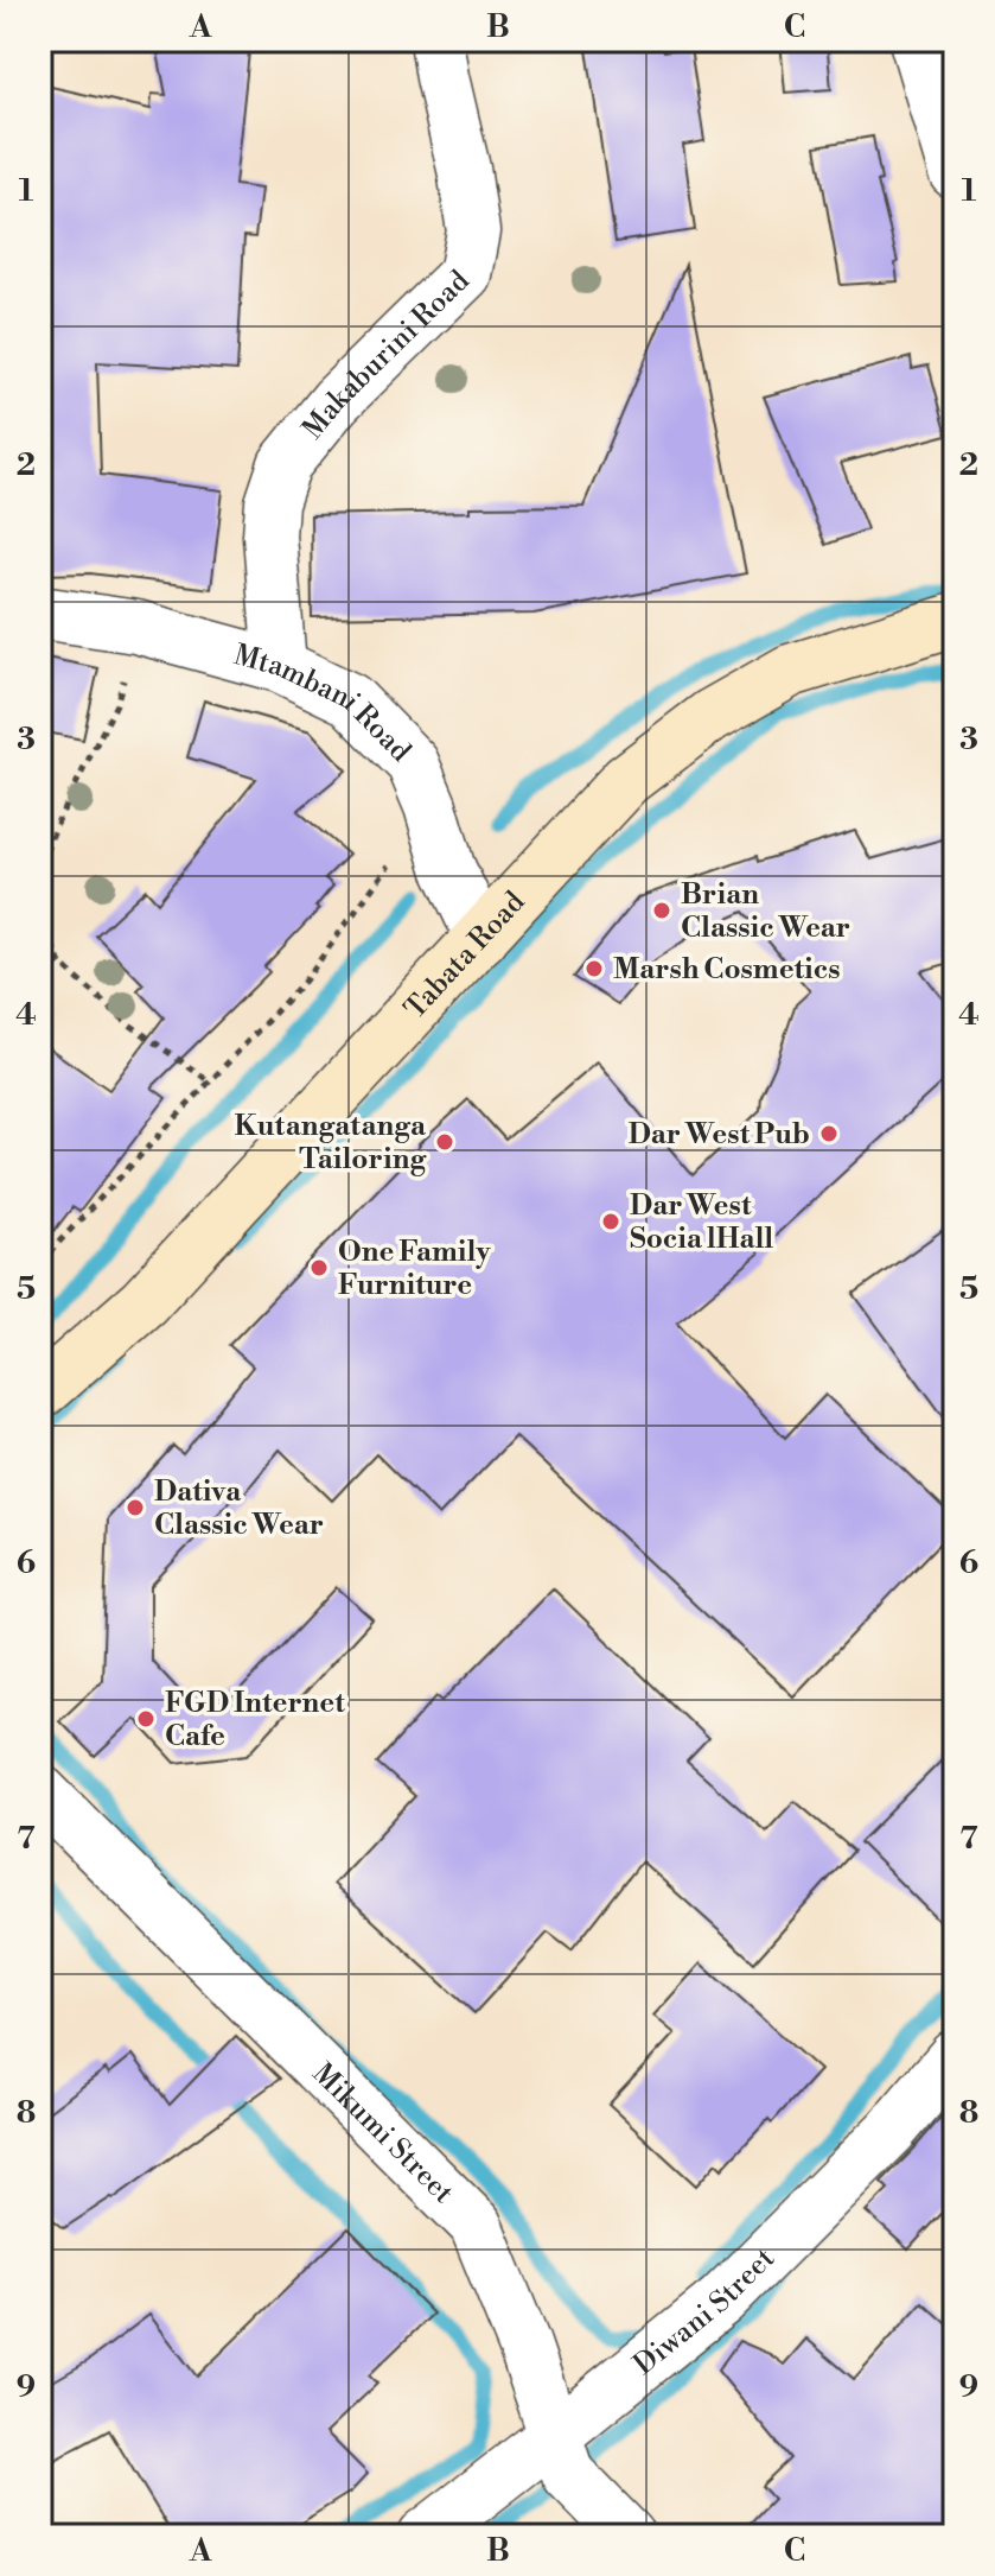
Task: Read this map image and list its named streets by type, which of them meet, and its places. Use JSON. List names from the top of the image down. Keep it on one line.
{"streets":{"main road":["Tabata Road"],"street":["Makaburini Road","Mtambani Road","Mikumi Street","Diwani Street"]},"crossings":[["Makaburini Road","Mtambani Road"],["Mtambani Road","Tabata Road"],["Mikumi Street","Diwani Street"]],"places":["Brian Classic Wear","Marsh Cosmetics","Dar West Pub","Kutangatanga Tailoring","Dar West Socia lHall","One Family Furniture","Dativa Classic Wear","FGD Internet Cafe"],"grid":{"columns":["A","B","C"],"rows":["1","2","3","4","5","6","7","8","9"]}}
